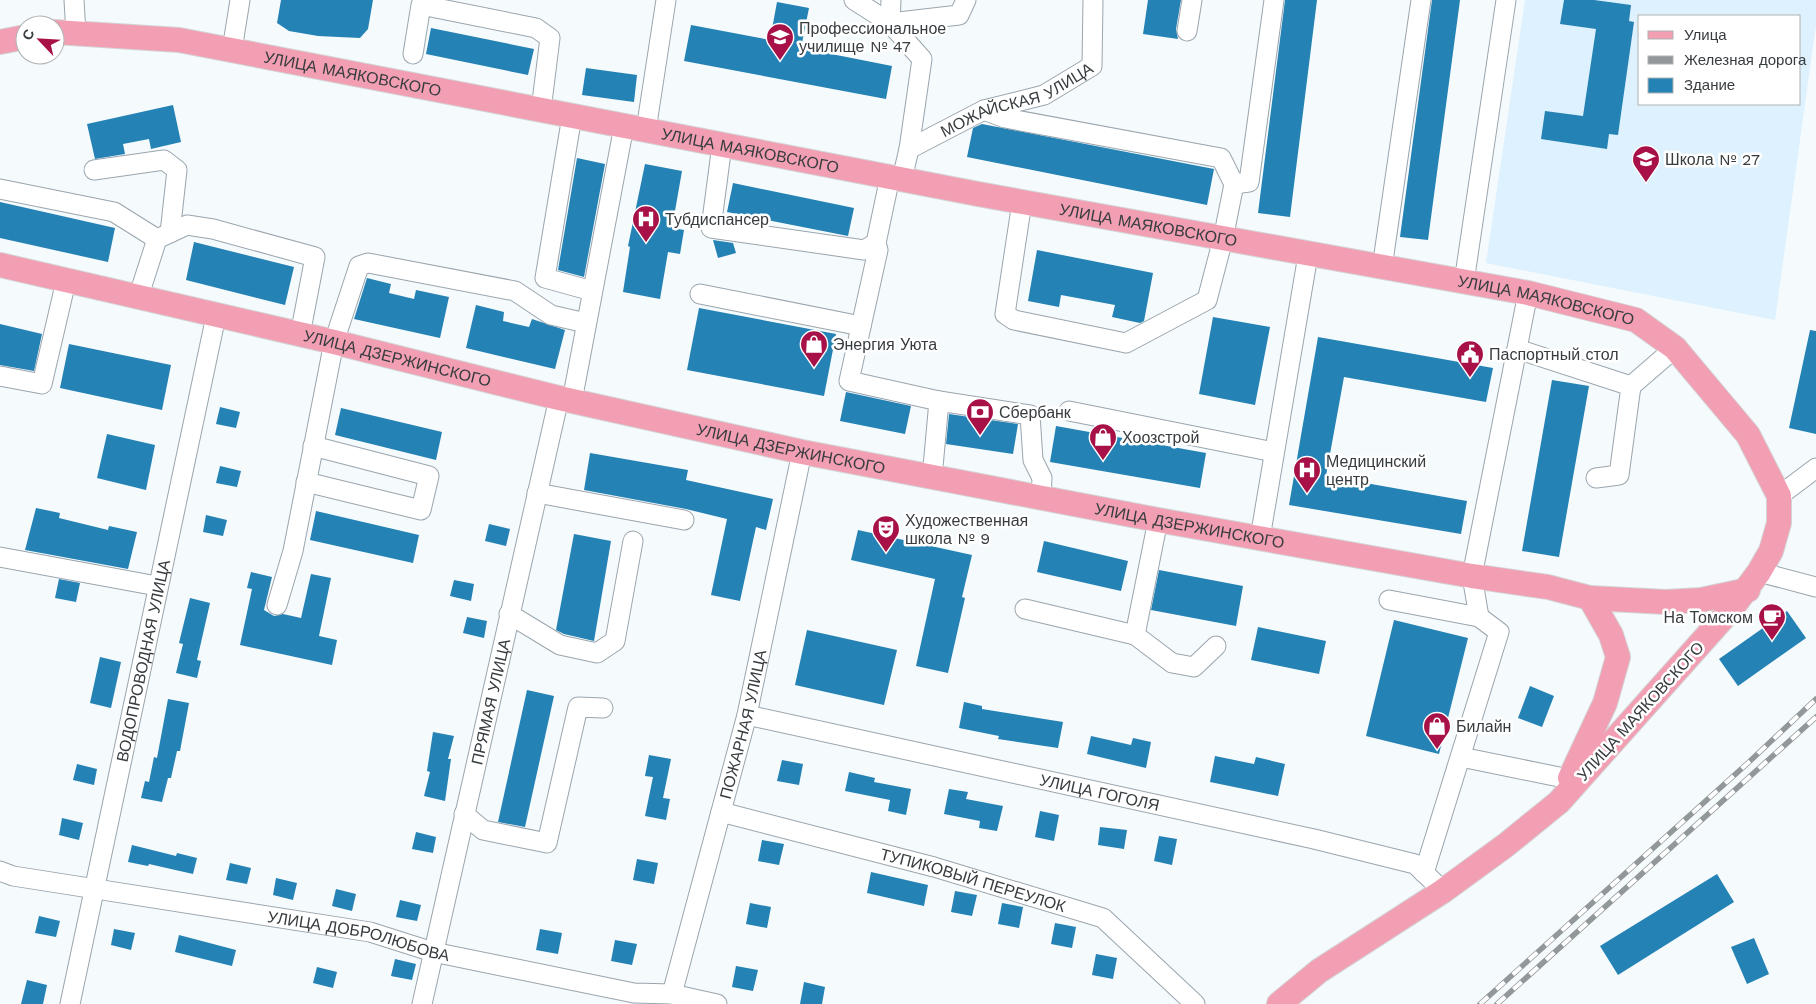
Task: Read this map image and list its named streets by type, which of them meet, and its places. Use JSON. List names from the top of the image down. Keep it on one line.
{"streets":{"main road":["УЛИЦА МАЯКОВСКОГО","УЛИЦА ДЗЕРЖИНСКОГО"],"street":["МОЖАЙСКАЯ УЛИЦА","ВОДОПРОВОДНАЯ УЛИЦА","ПРЯМАЯ УЛИЦА","ПОЖАРНАЯ УЛИЦА","УЛИЦА ГОГОЛЯ","ТУПИКОВЫЙ ПЕРЕУЛОК","УЛИЦА ДОБРОЛЮБОВА"]},"crossings":[["УЛИЦА МАЯКОВСКОГО","УЛИЦА ДЗЕРЖИНСКОГО"],["УЛИЦА МАЯКОВСКОГО","ПРЯМАЯ УЛИЦА"],["УЛИЦА ДЗЕРЖИНСКОГО","ВОДОПРОВОДНАЯ УЛИЦА"],["УЛИЦА ДЗЕРЖИНСКОГО","ПРЯМАЯ УЛИЦА"],["УЛИЦА ДЗЕРЖИНСКОГО","ПОЖАРНАЯ УЛИЦА"],["ВОДОПРОВОДНАЯ УЛИЦА","УЛИЦА ДОБРОЛЮБОВА"],["ПРЯМАЯ УЛИЦА","УЛИЦА ДОБРОЛЮБОВА"],["ПОЖАРНАЯ УЛИЦА","УЛИЦА ГОГОЛЯ"],["ПОЖАРНАЯ УЛИЦА","ТУПИКОВЫЙ ПЕРЕУЛОК"],["ПОЖАРНАЯ УЛИЦА","УЛИЦА ДОБРОЛЮБОВА"]],"places":{"school or university":["Профессиональное училище № 47","Школа № 27"],"hospital":["Тубдиспансер","Медицинский центр"],"shop":["Энергия Уюта","Хоозстрой","Билайн"],"public building":["Паспортный стол"],"bank":["Сбербанк"],"theatre":["Художественная школа № 9"],"cafe":["На Томском"]},"legend":["Улица","Железная дорога","Здание"],"north":"top left"}
